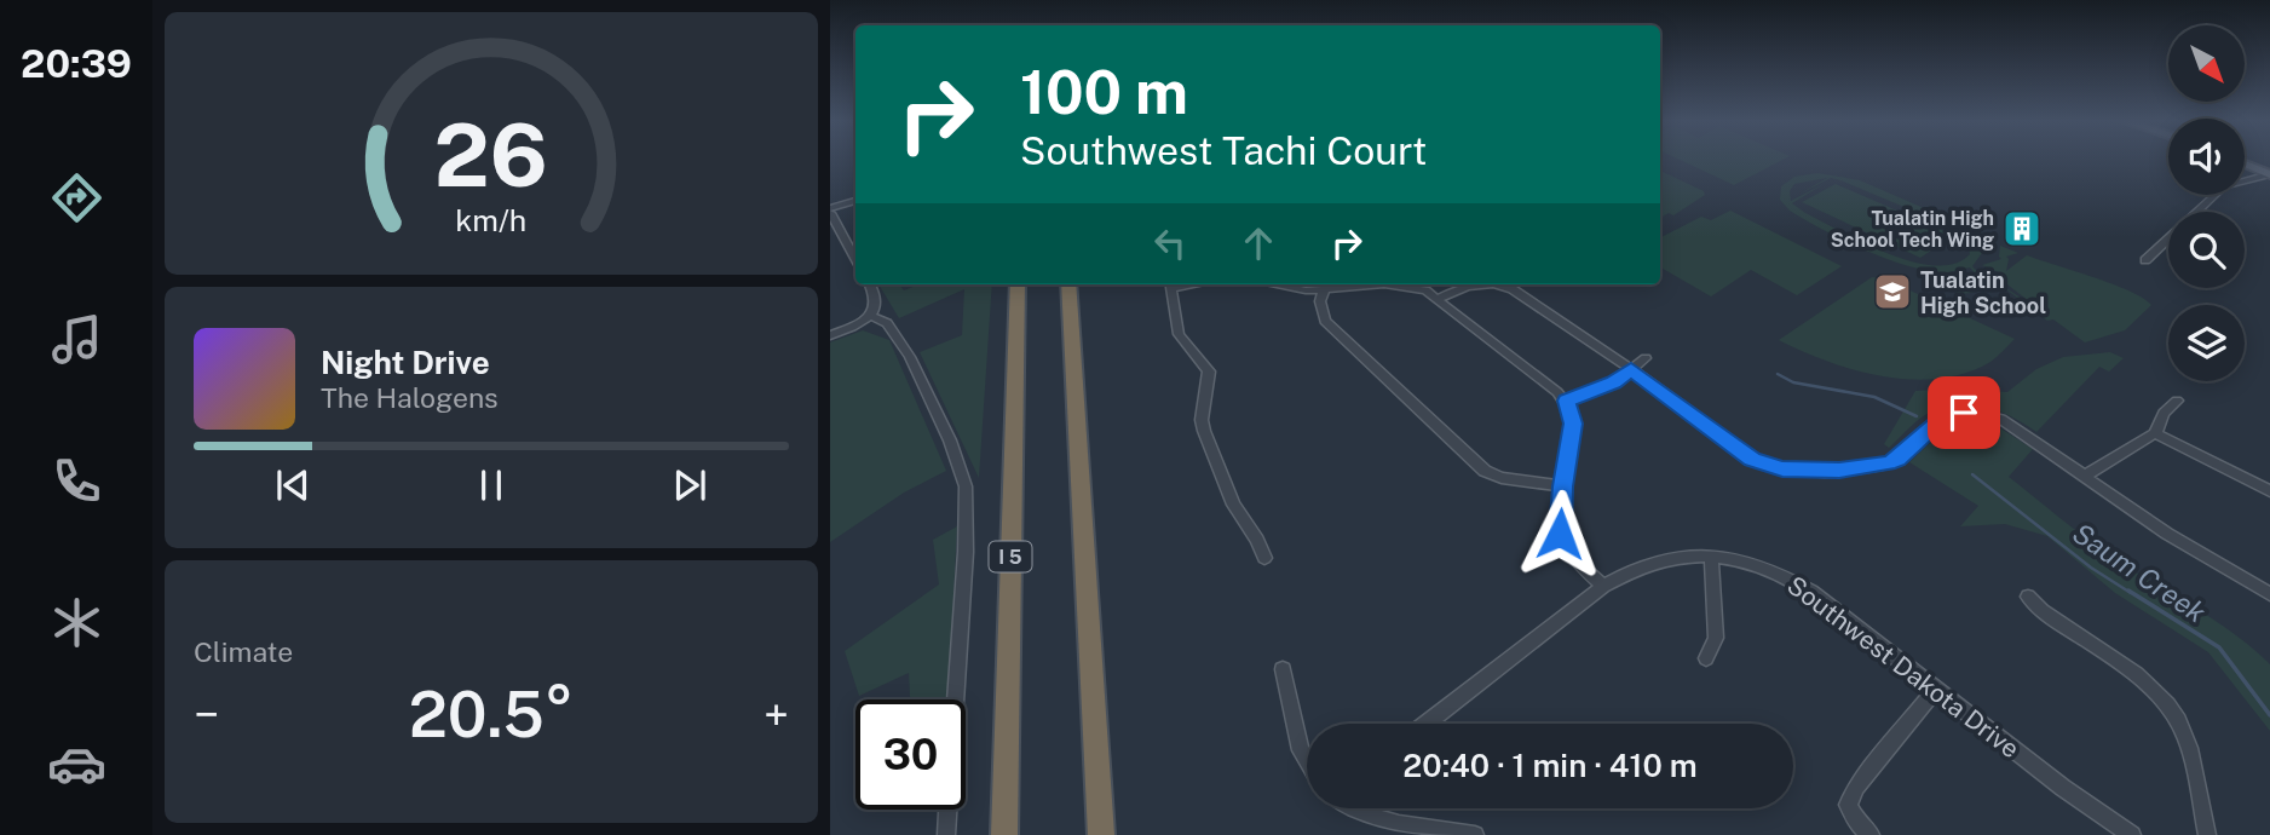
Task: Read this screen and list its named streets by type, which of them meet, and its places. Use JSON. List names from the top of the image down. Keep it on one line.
{"streets":{"highway":["I 5"],"street":["Southwest Dakota Drive"]},"water":["Saum Creek"],"places":{"building":["Tualatin High School Tech Wing"],"school or university":["Tualatin High School"]},"north":"bottom right","page":{"tabs":"20:39","turn":["100 m","Southwest Tachi Court"],"song":["Night Drive","The Halogens"],"tile":"Climate","heat":["−","20.5°","+"],"limit":"30","trip":"20:40 · 1 min · 410 m","gauge":["26","km/h"]}}
